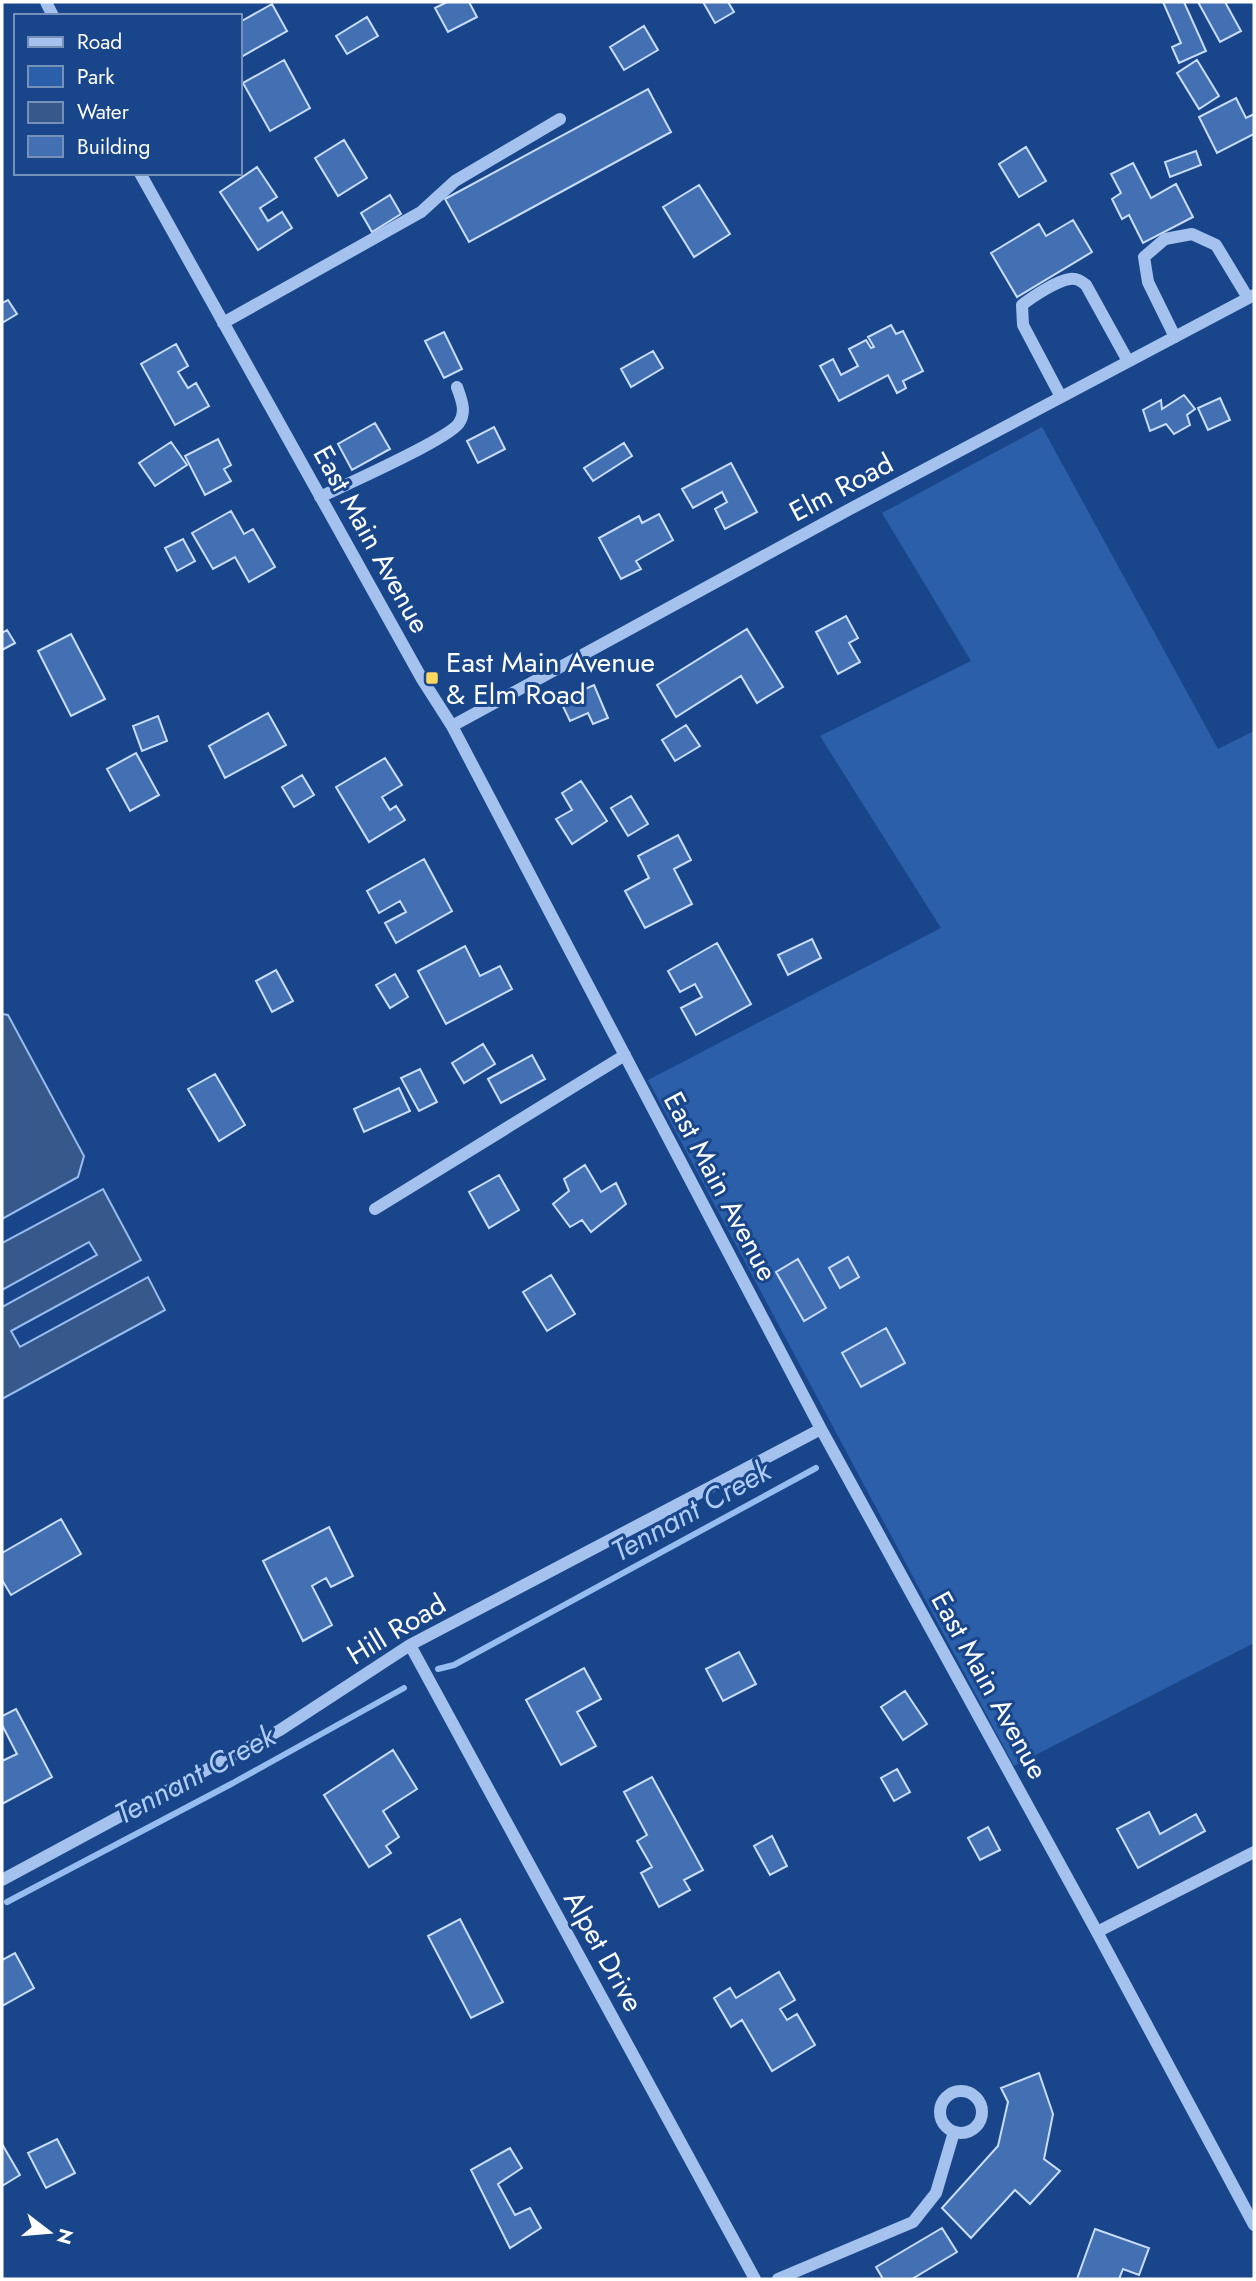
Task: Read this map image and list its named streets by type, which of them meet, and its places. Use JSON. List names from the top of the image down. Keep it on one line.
{"streets":{"street":["Elm Road","East Main Avenue","Hill Road","Alpet Drive"]},"crossings":[["Elm Road","East Main Avenue"],["East Main Avenue","Hill Road"],["Hill Road","Alpet Drive"]],"water":["Tennant Creek"],"places":{"transit":["East Main Avenue & Elm Road"]},"legend":["Road","Park","Water","Building"],"north":"right"}
